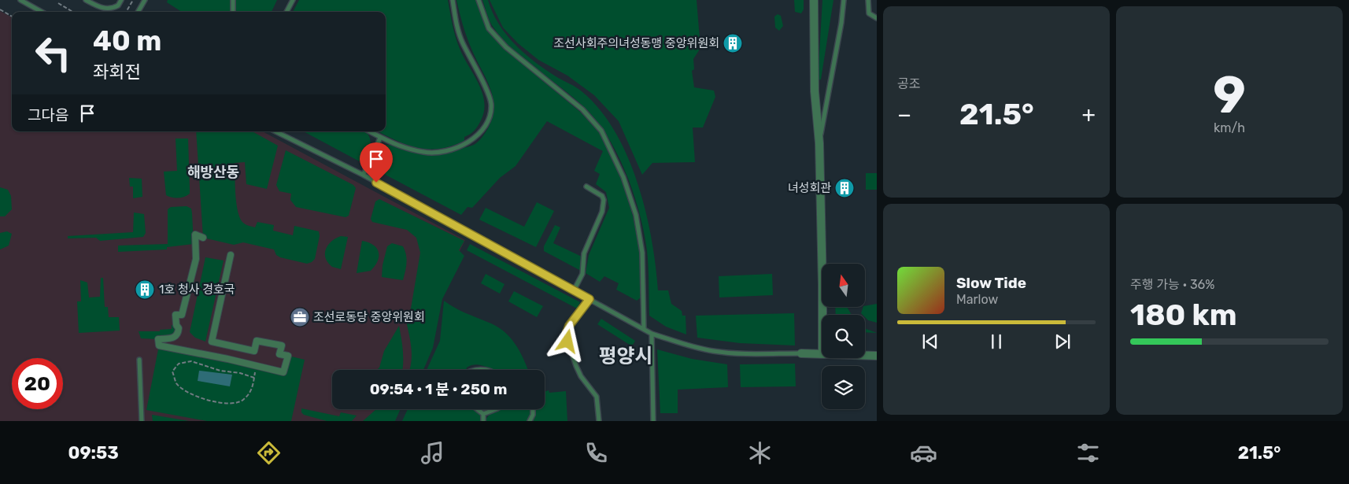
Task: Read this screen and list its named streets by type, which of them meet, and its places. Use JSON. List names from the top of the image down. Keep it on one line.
{"districts":["해방산동","평양시"],"places":{"building":["조선사회주의녀성동맹 중앙위원회","녀성회관","1호 청사 경호국"],"office":["조선로동당 중앙위원회"]},"north":"top","page":{"tile":["공조",["9","km/h"],["주행 가능 · 36%","180 km"]],"turn":["40 m","좌회전"],"then":"그다음","heat":["−","21.5°","+"],"song":["Slow Tide","Marlow"],"limit":"20","trip":"09:54 · 1 분 · 250 m","tabs":["09:53","21.5°"]}}
